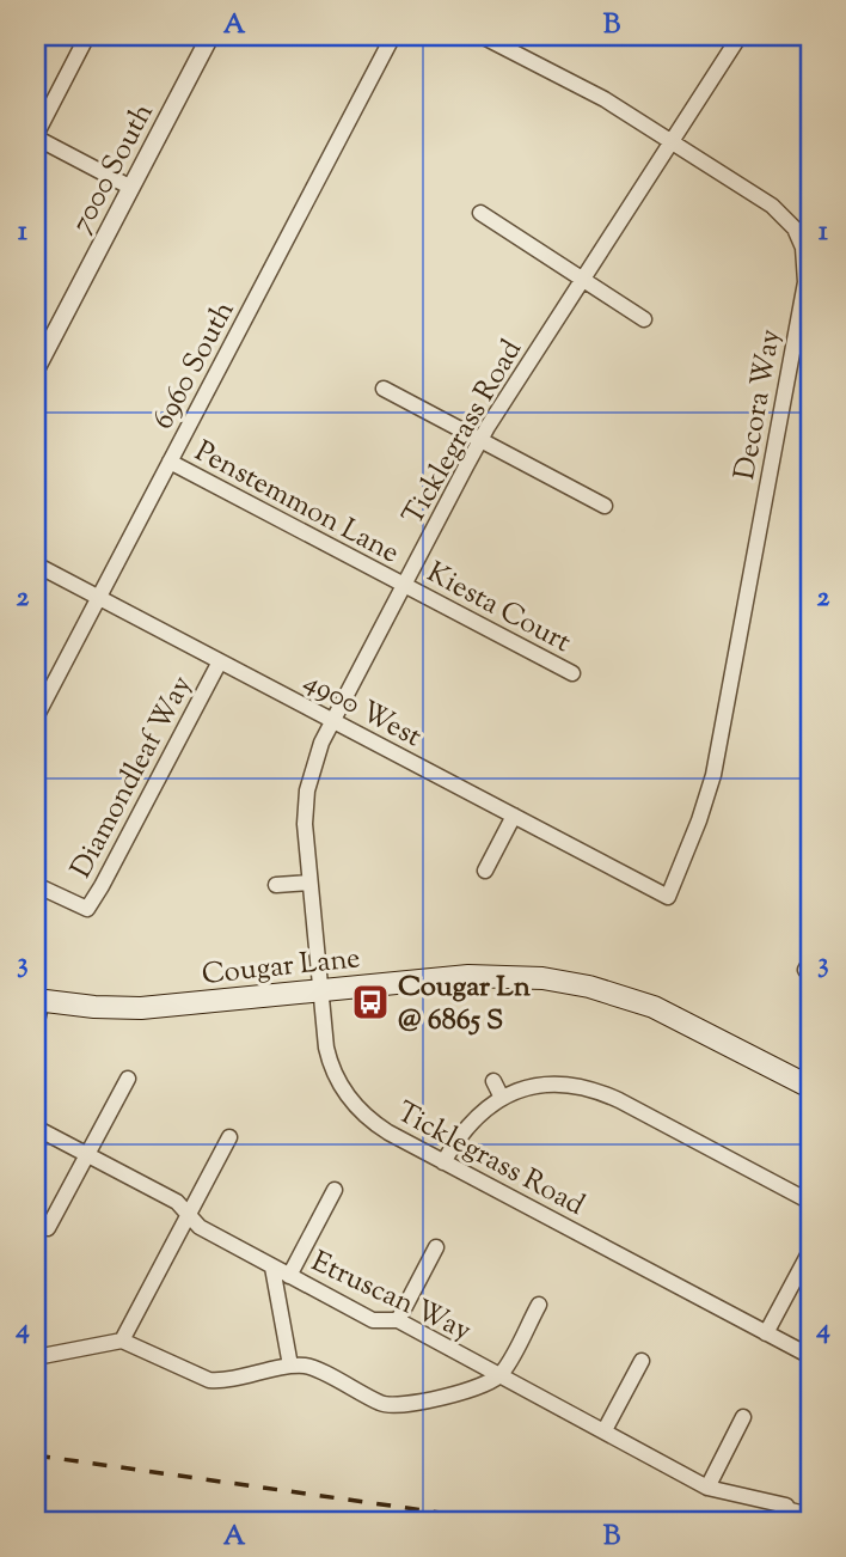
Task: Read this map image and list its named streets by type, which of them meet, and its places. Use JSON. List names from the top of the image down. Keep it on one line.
{"streets":{"main road":["Cougar Lane"],"street":["7000 South","6960 South","Decora Way","Ticklegrass Road","Penstemmon Lane","Kiesta Court","4900 West","Diamondleaf Way","Etruscan Way"]},"crossings":[["6960 South","Penstemmon Lane"],["6960 South","4900 West"],["Decora Way","Ticklegrass Road"],["Decora Way","4900 West"],["Ticklegrass Road","Penstemmon Lane"],["Ticklegrass Road","Kiesta Court"],["Ticklegrass Road","4900 West"],["Ticklegrass Road","Cougar Lane"],["Penstemmon Lane","Kiesta Court"],["4900 West","Diamondleaf Way"]],"places":{"bus stop":["Cougar Ln @ 6865 S"]},"grid":{"columns":["A","B"],"rows":["1","2","3","4"]}}
